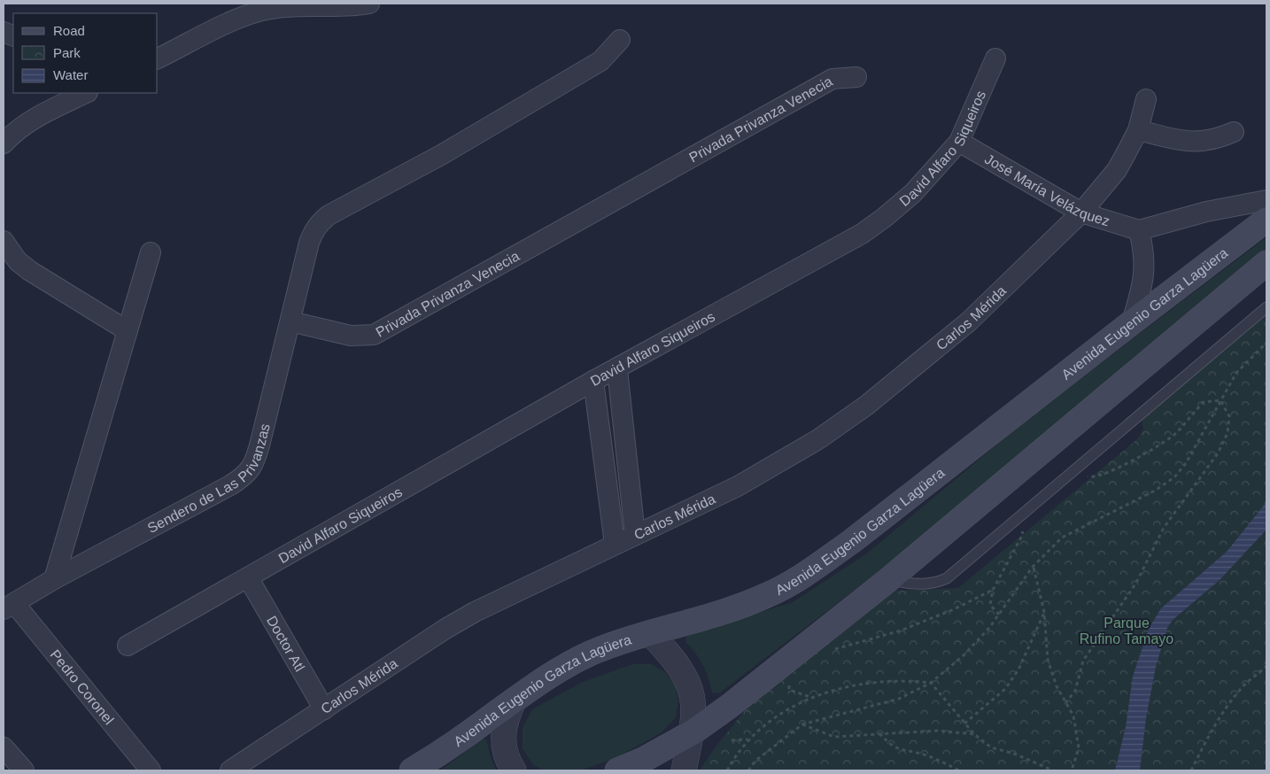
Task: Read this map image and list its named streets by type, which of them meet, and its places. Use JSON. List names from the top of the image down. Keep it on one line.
{"streets":{"main road":["Avenida Eugenio Garza Lagüera"],"street":["Privada Privanza Venecia","David Alfaro Siqueiros","José María Velázquez","Carlos Mérida","Sendero de Las Privanzas","Doctor Atl","Pedro Coronel"]},"crossings":[["Privada Privanza Venecia","Sendero de Las Privanzas"],["David Alfaro Siqueiros","José María Velázquez"],["David Alfaro Siqueiros","Doctor Atl"],["José María Velázquez","Carlos Mérida"],["Carlos Mérida","Doctor Atl"],["Sendero de Las Privanzas","Pedro Coronel"]],"parks":["Parque Rufino Tamayo"],"legend":["Road","Park","Water"]}
